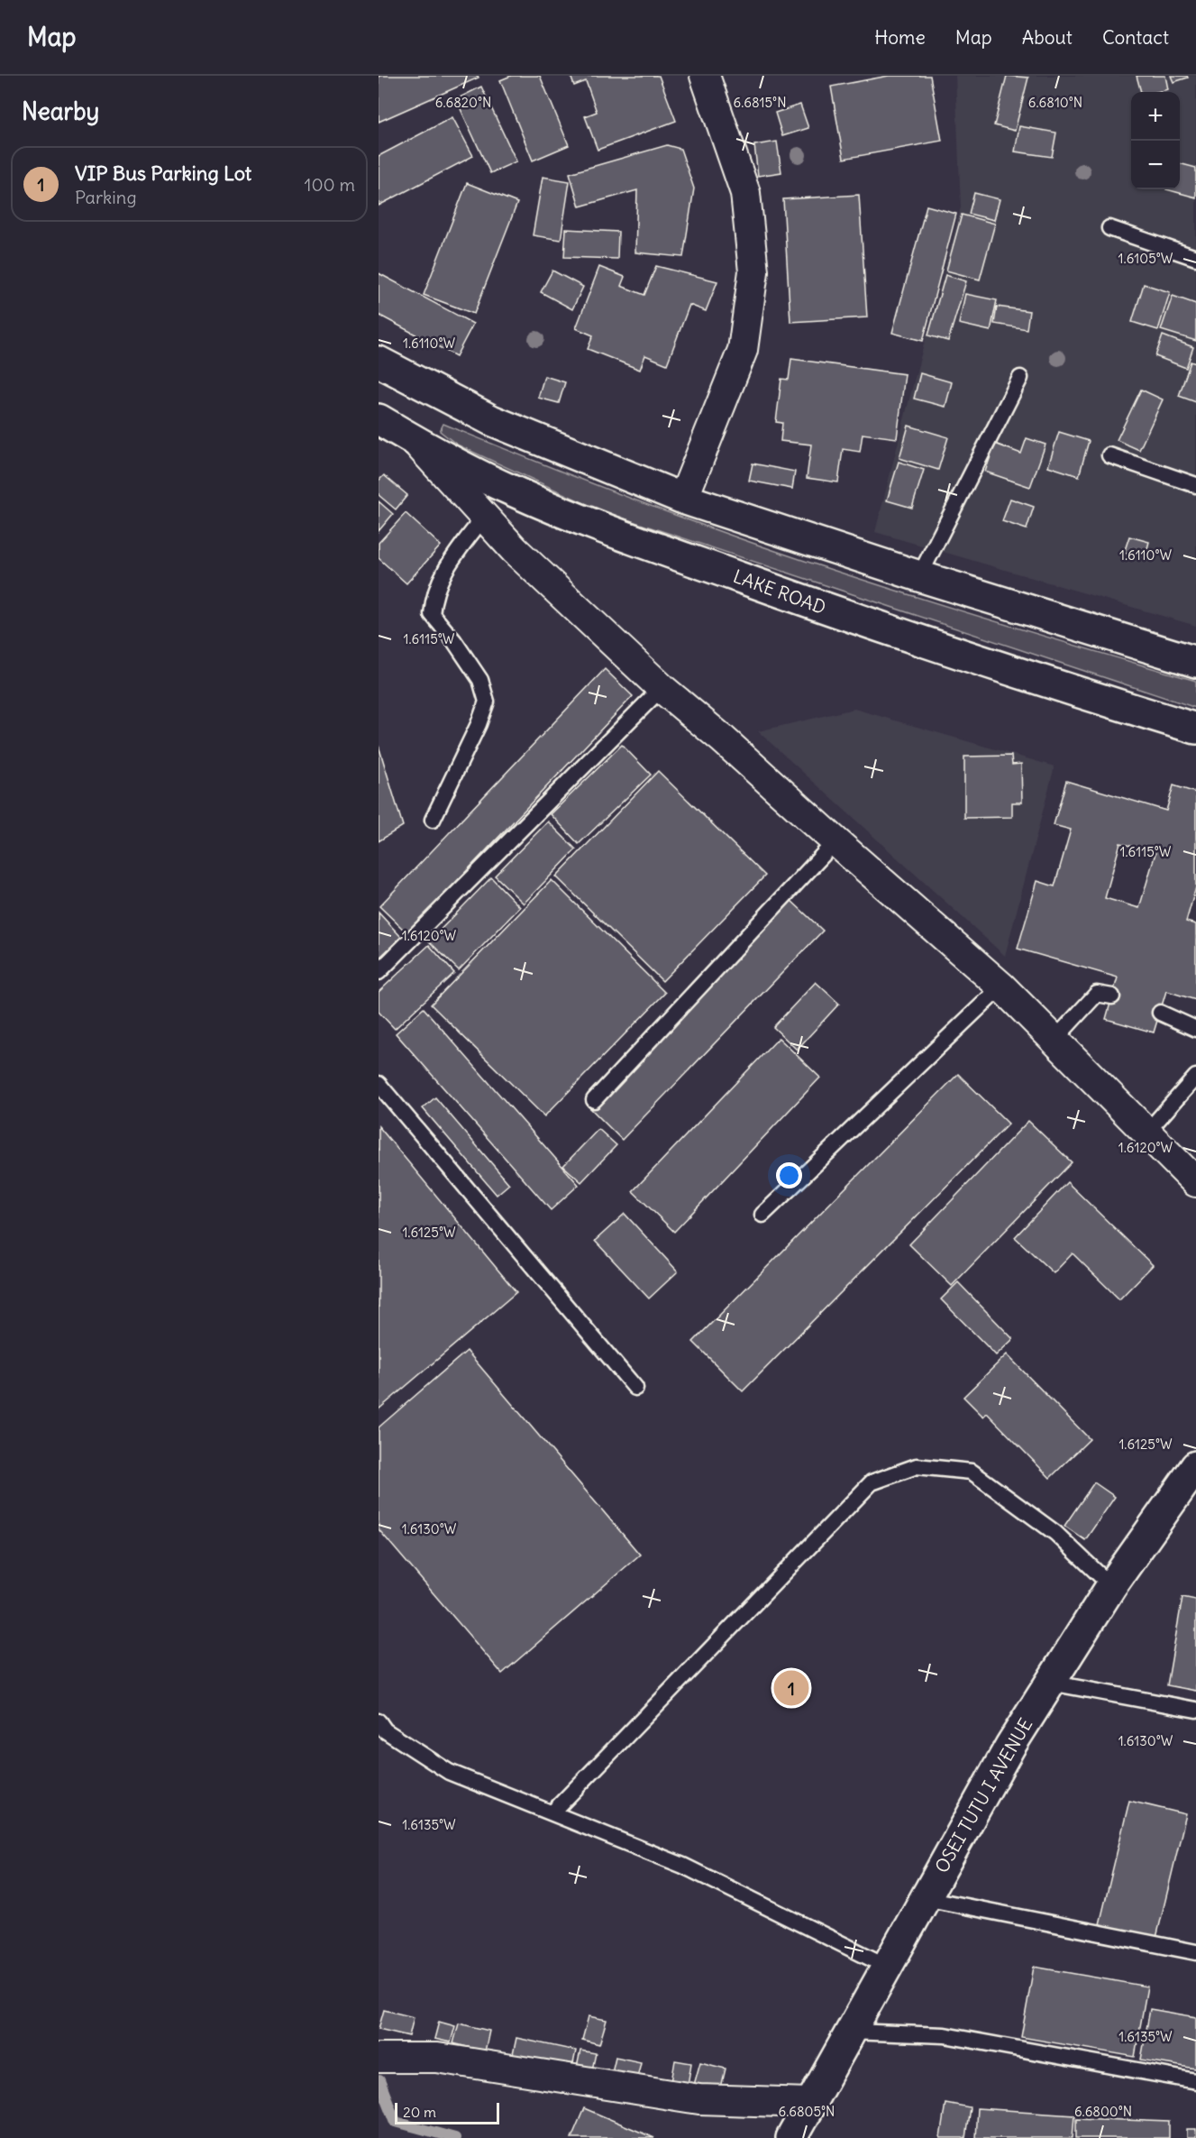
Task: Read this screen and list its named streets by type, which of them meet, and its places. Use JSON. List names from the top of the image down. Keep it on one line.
{"streets":{"main road":["LAKE ROAD","OSEI TUTU I AVENUE"]},"scale_bar":"20 m","page":{"header":"Map","nav":["Home","Map","About","Contact"],"heading":"Nearby","map_buttons":["+","−"],"list":[{"mark":"1","name":"VIP Bus Parking Lot","note":"Parking","value":"100 m"}],"pins":"1","scale":"20 m"},"coordinates":["6.6820°N","6.6815°N","6.6810°N","1.6105°W","1.6110°W","1.6115°W","1.6120°W","1.6125°W","1.6130°W","1.6135°W","6.6805°N","6.6800°N"]}
